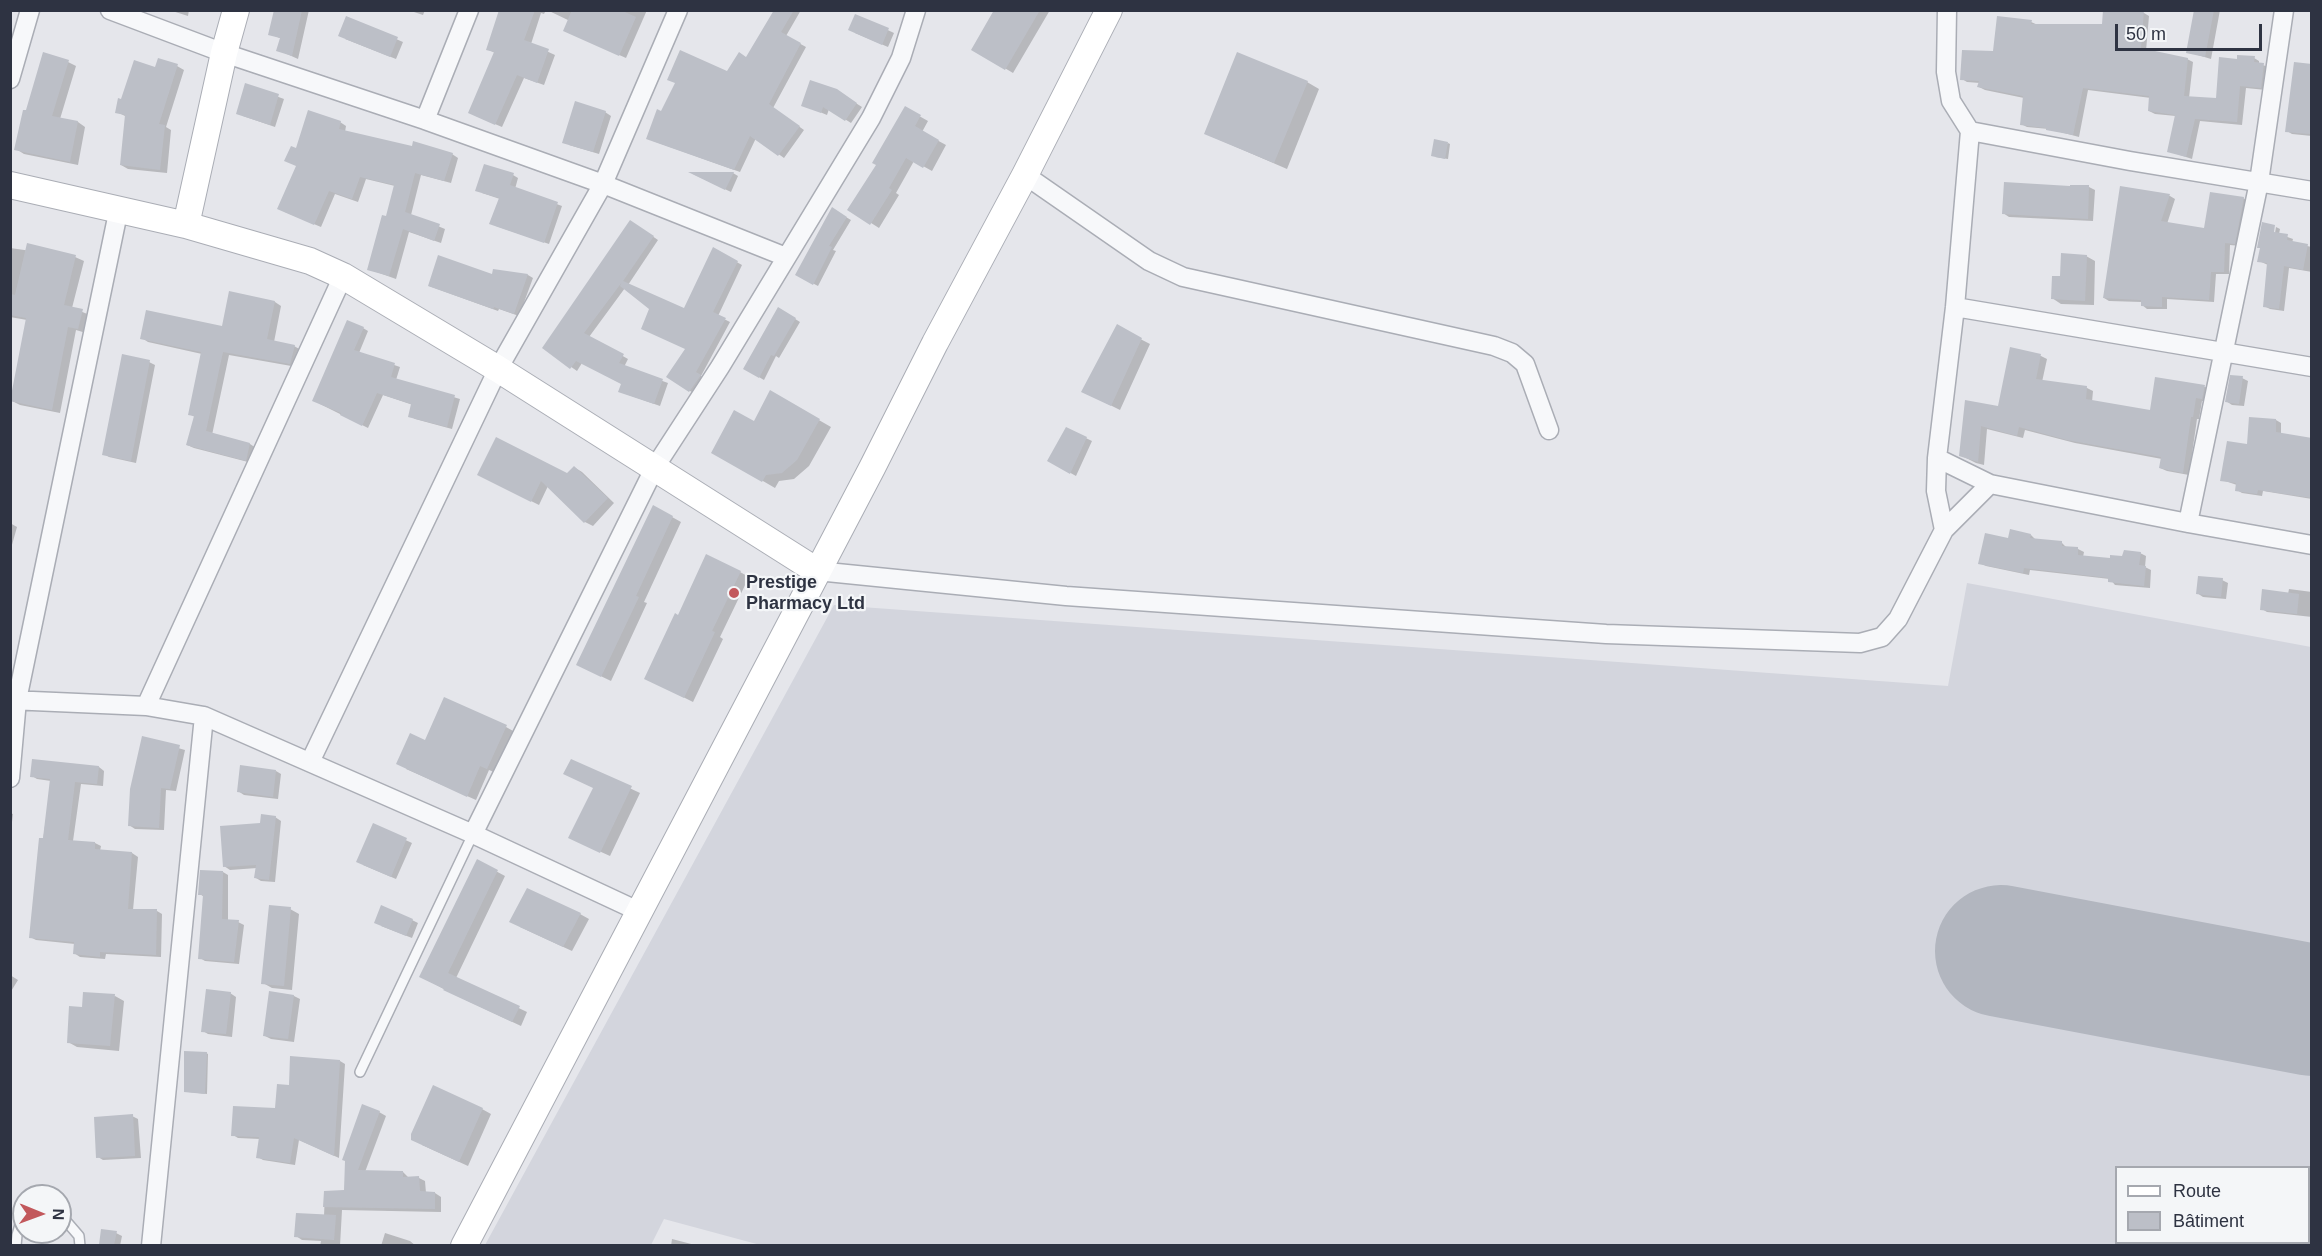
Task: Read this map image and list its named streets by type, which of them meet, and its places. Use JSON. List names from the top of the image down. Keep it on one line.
{"places":["Prestige Pharmacy Ltd"],"legend":["Route","Bâtiment"],"scale_bar":"50 m","north":"right"}
